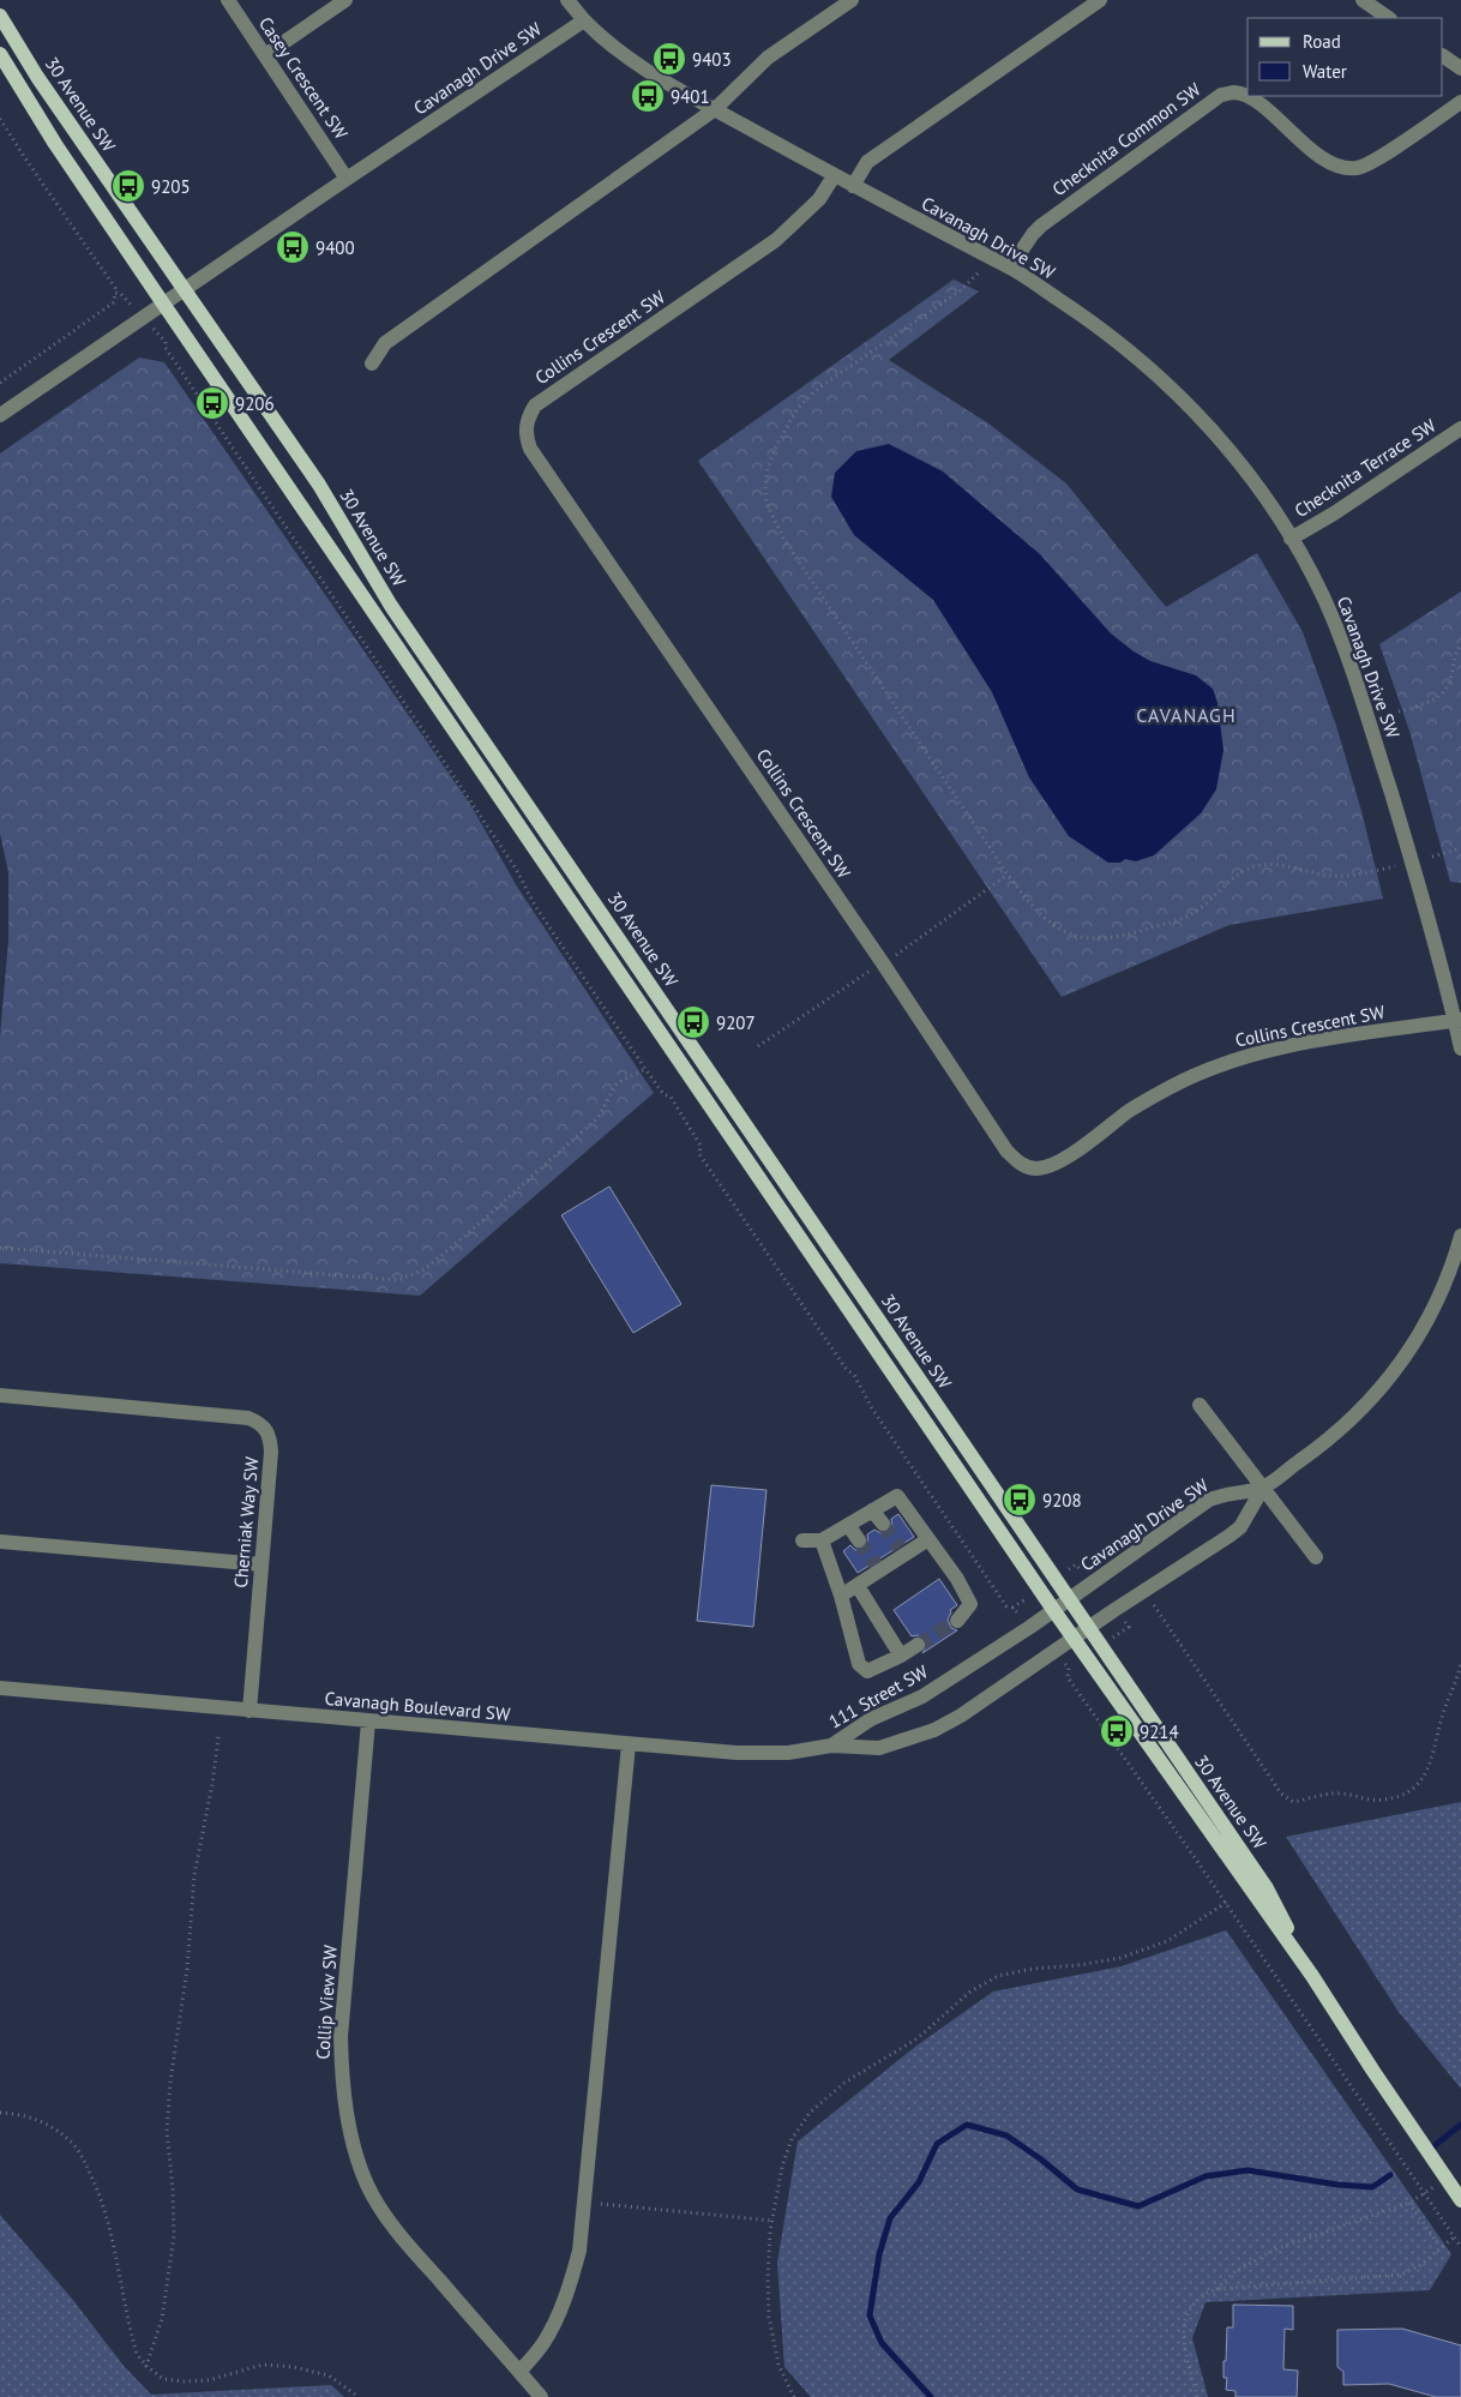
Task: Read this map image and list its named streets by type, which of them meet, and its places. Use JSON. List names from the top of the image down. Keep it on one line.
{"streets":{"main road":["30 Avenue SW"],"street":["Cavanagh Drive SW","Casey Crescent SW","Checknita Common SW","Collins Crescent SW","Checknita Terrace SW","Cherniak Way SW","111 Street SW","Cavanagh Boulevard SW","Collip View SW"]},"crossings":[["Cavanagh Drive SW","Casey Crescent SW"],["Cavanagh Drive SW","30 Avenue SW"],["Cavanagh Drive SW","Checknita Common SW"],["Cavanagh Drive SW","Collins Crescent SW"],["Cavanagh Drive SW","Checknita Terrace SW"],["Cavanagh Drive SW","111 Street SW"],["30 Avenue SW","111 Street SW"],["Cherniak Way SW","Cavanagh Boulevard SW"],["111 Street SW","Cavanagh Boulevard SW"],["Cavanagh Boulevard SW","Collip View SW"]],"districts":["CAVANAGH"],"places":{"bus stop":["9403","9401","9205","9400","9206","9207","9208","9214"]},"legend":["Road","Water"]}
